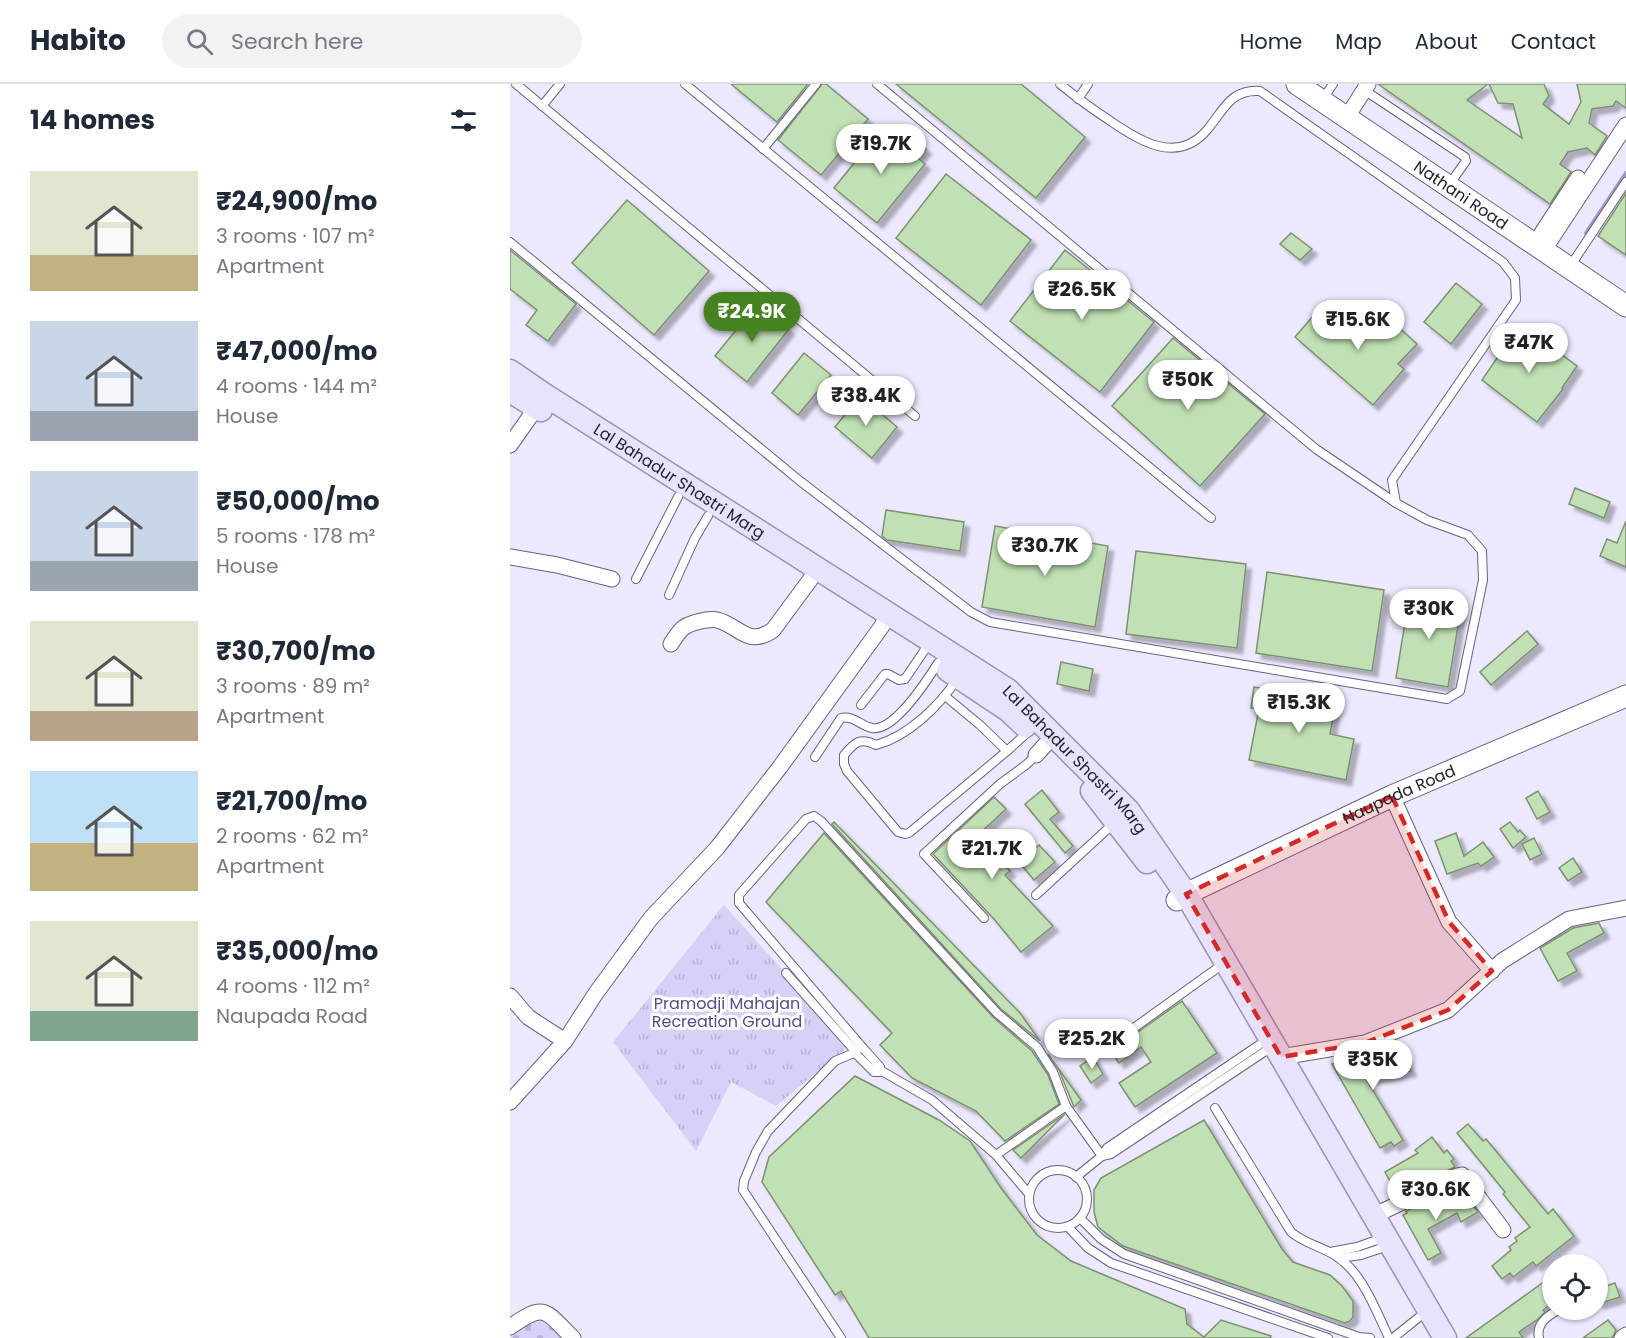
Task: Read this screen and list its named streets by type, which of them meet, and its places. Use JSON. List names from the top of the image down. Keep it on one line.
{"streets":{"main road":["Lal Bahadur Shastri Marg"],"street":["Nathani Road","Naupada Road"]},"crossings":[["Lal Bahadur Shastri Marg","Naupada Road"]],"parks":["Pramodji Mahajan Recreation Ground"],"page":{"header":"Habito","search":"Search here","nav":["Home","Map","About","Contact"],"heading":"14 homes","price":["₹19.7K","₹26.5K","₹24.9K","₹15.6K","₹47K","₹50K","₹38.4K","₹30.7K","₹30K","₹15.3K","₹21.7K","₹25.2K","₹35K","₹30.6K"],"list":[{"name":"₹24,900/mo","note":"3 rooms · 107 m² · Apartment"},{"name":"₹47,000/mo","note":"4 rooms · 144 m² · House"},{"name":"₹50,000/mo","note":"5 rooms · 178 m² · House"},{"name":"₹30,700/mo","note":"3 rooms · 89 m² · Apartment"},{"name":"₹21,700/mo","note":"2 rooms · 62 m² · Apartment"},{"name":"₹35,000/mo","note":"4 rooms · 112 m² · Naupada Road"}]}}
